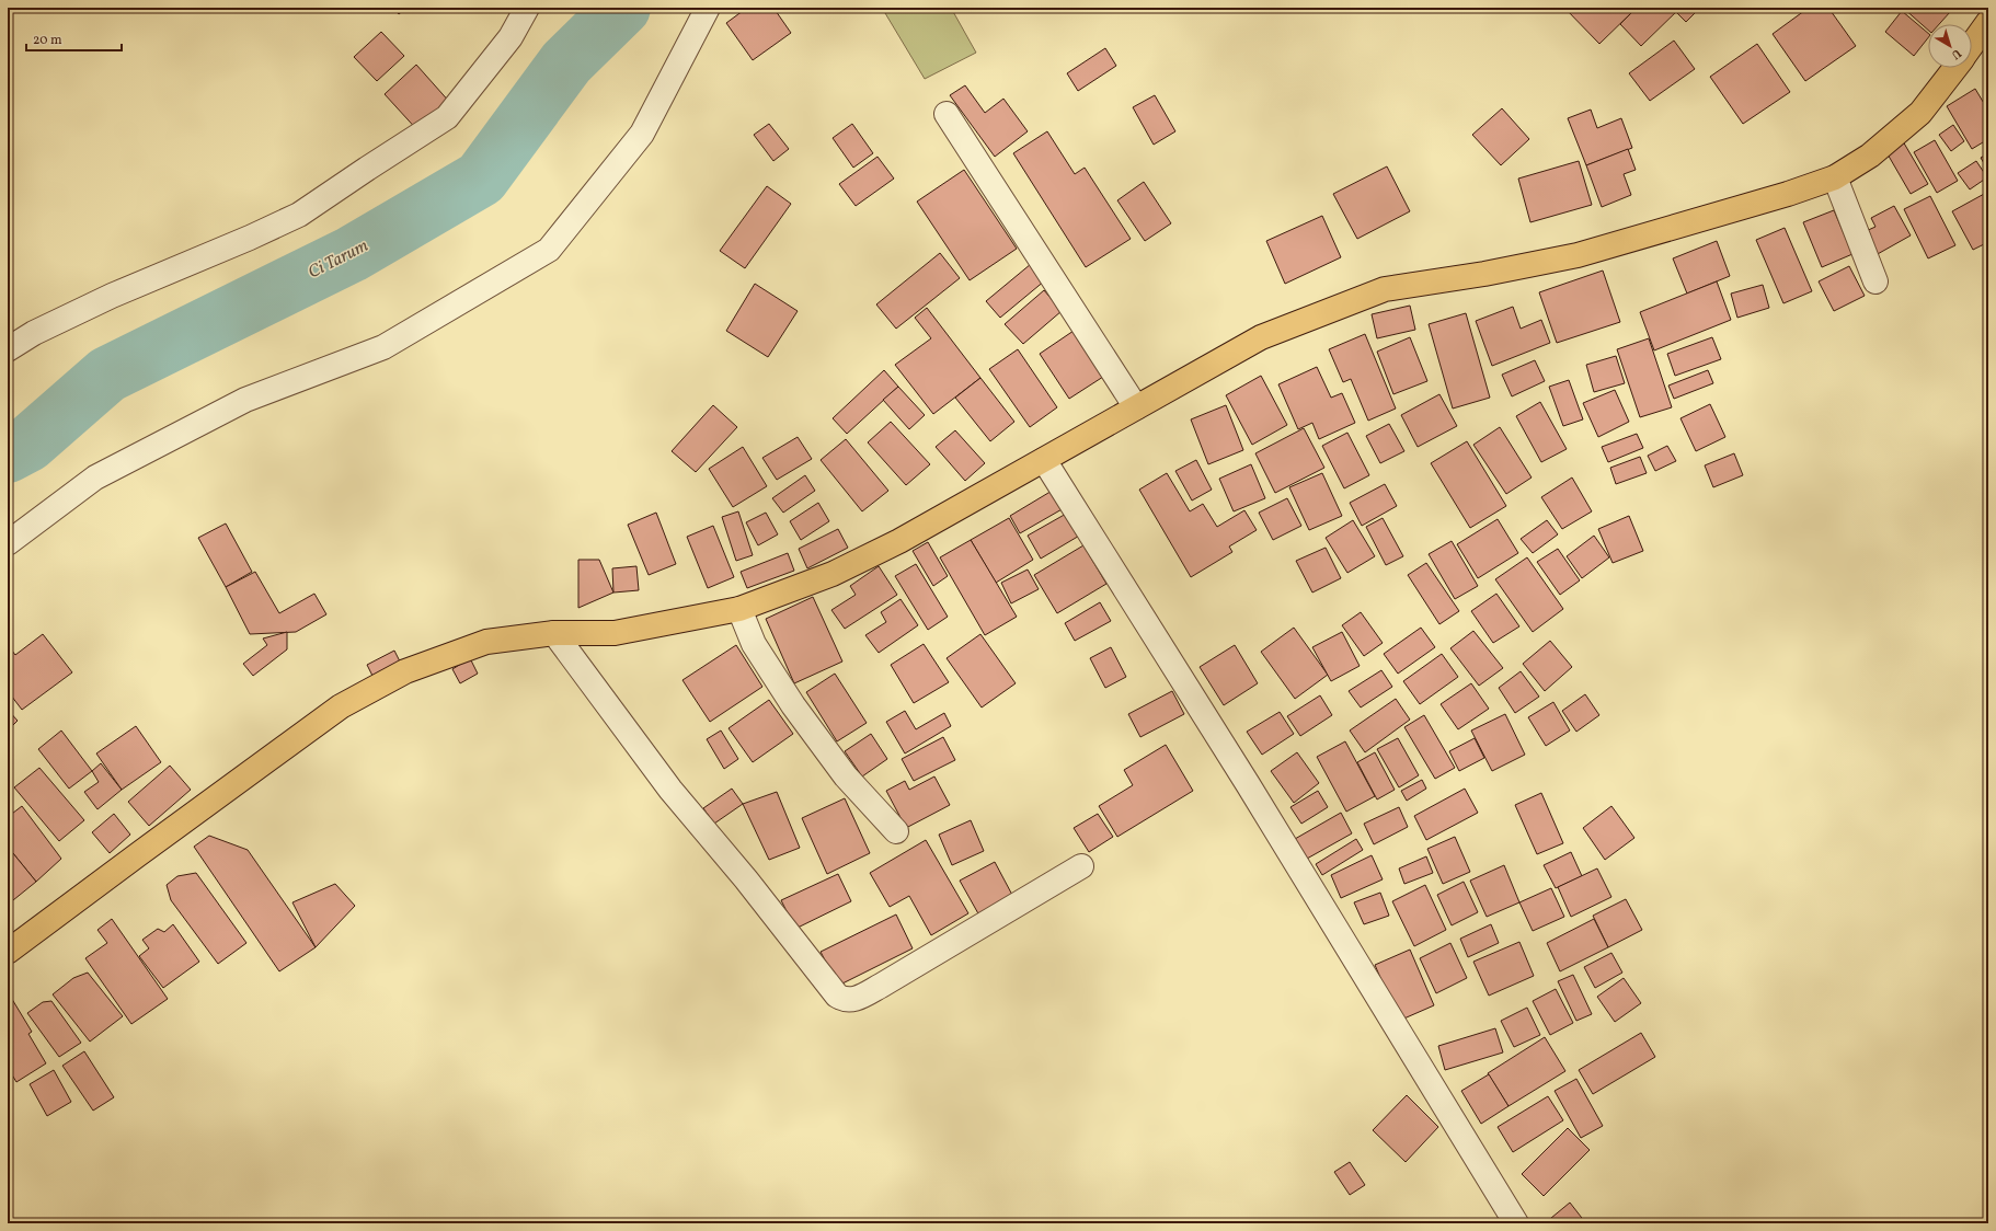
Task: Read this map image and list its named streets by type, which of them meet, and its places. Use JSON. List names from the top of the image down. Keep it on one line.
{"water":["Ci Tarum"],"scale_bar":"20 m","north":"bottom right"}
